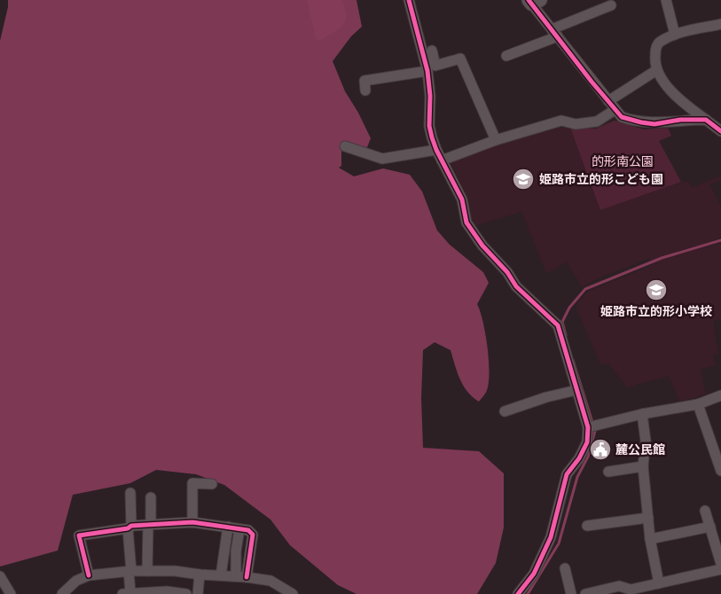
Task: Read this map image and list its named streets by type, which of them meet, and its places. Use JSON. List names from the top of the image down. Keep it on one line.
{"parks":["的形南公園"],"places":{"school or university":["姫路市立的形こども園","姫路市立的形小学校"],"public building":["麓公民館"]}}
